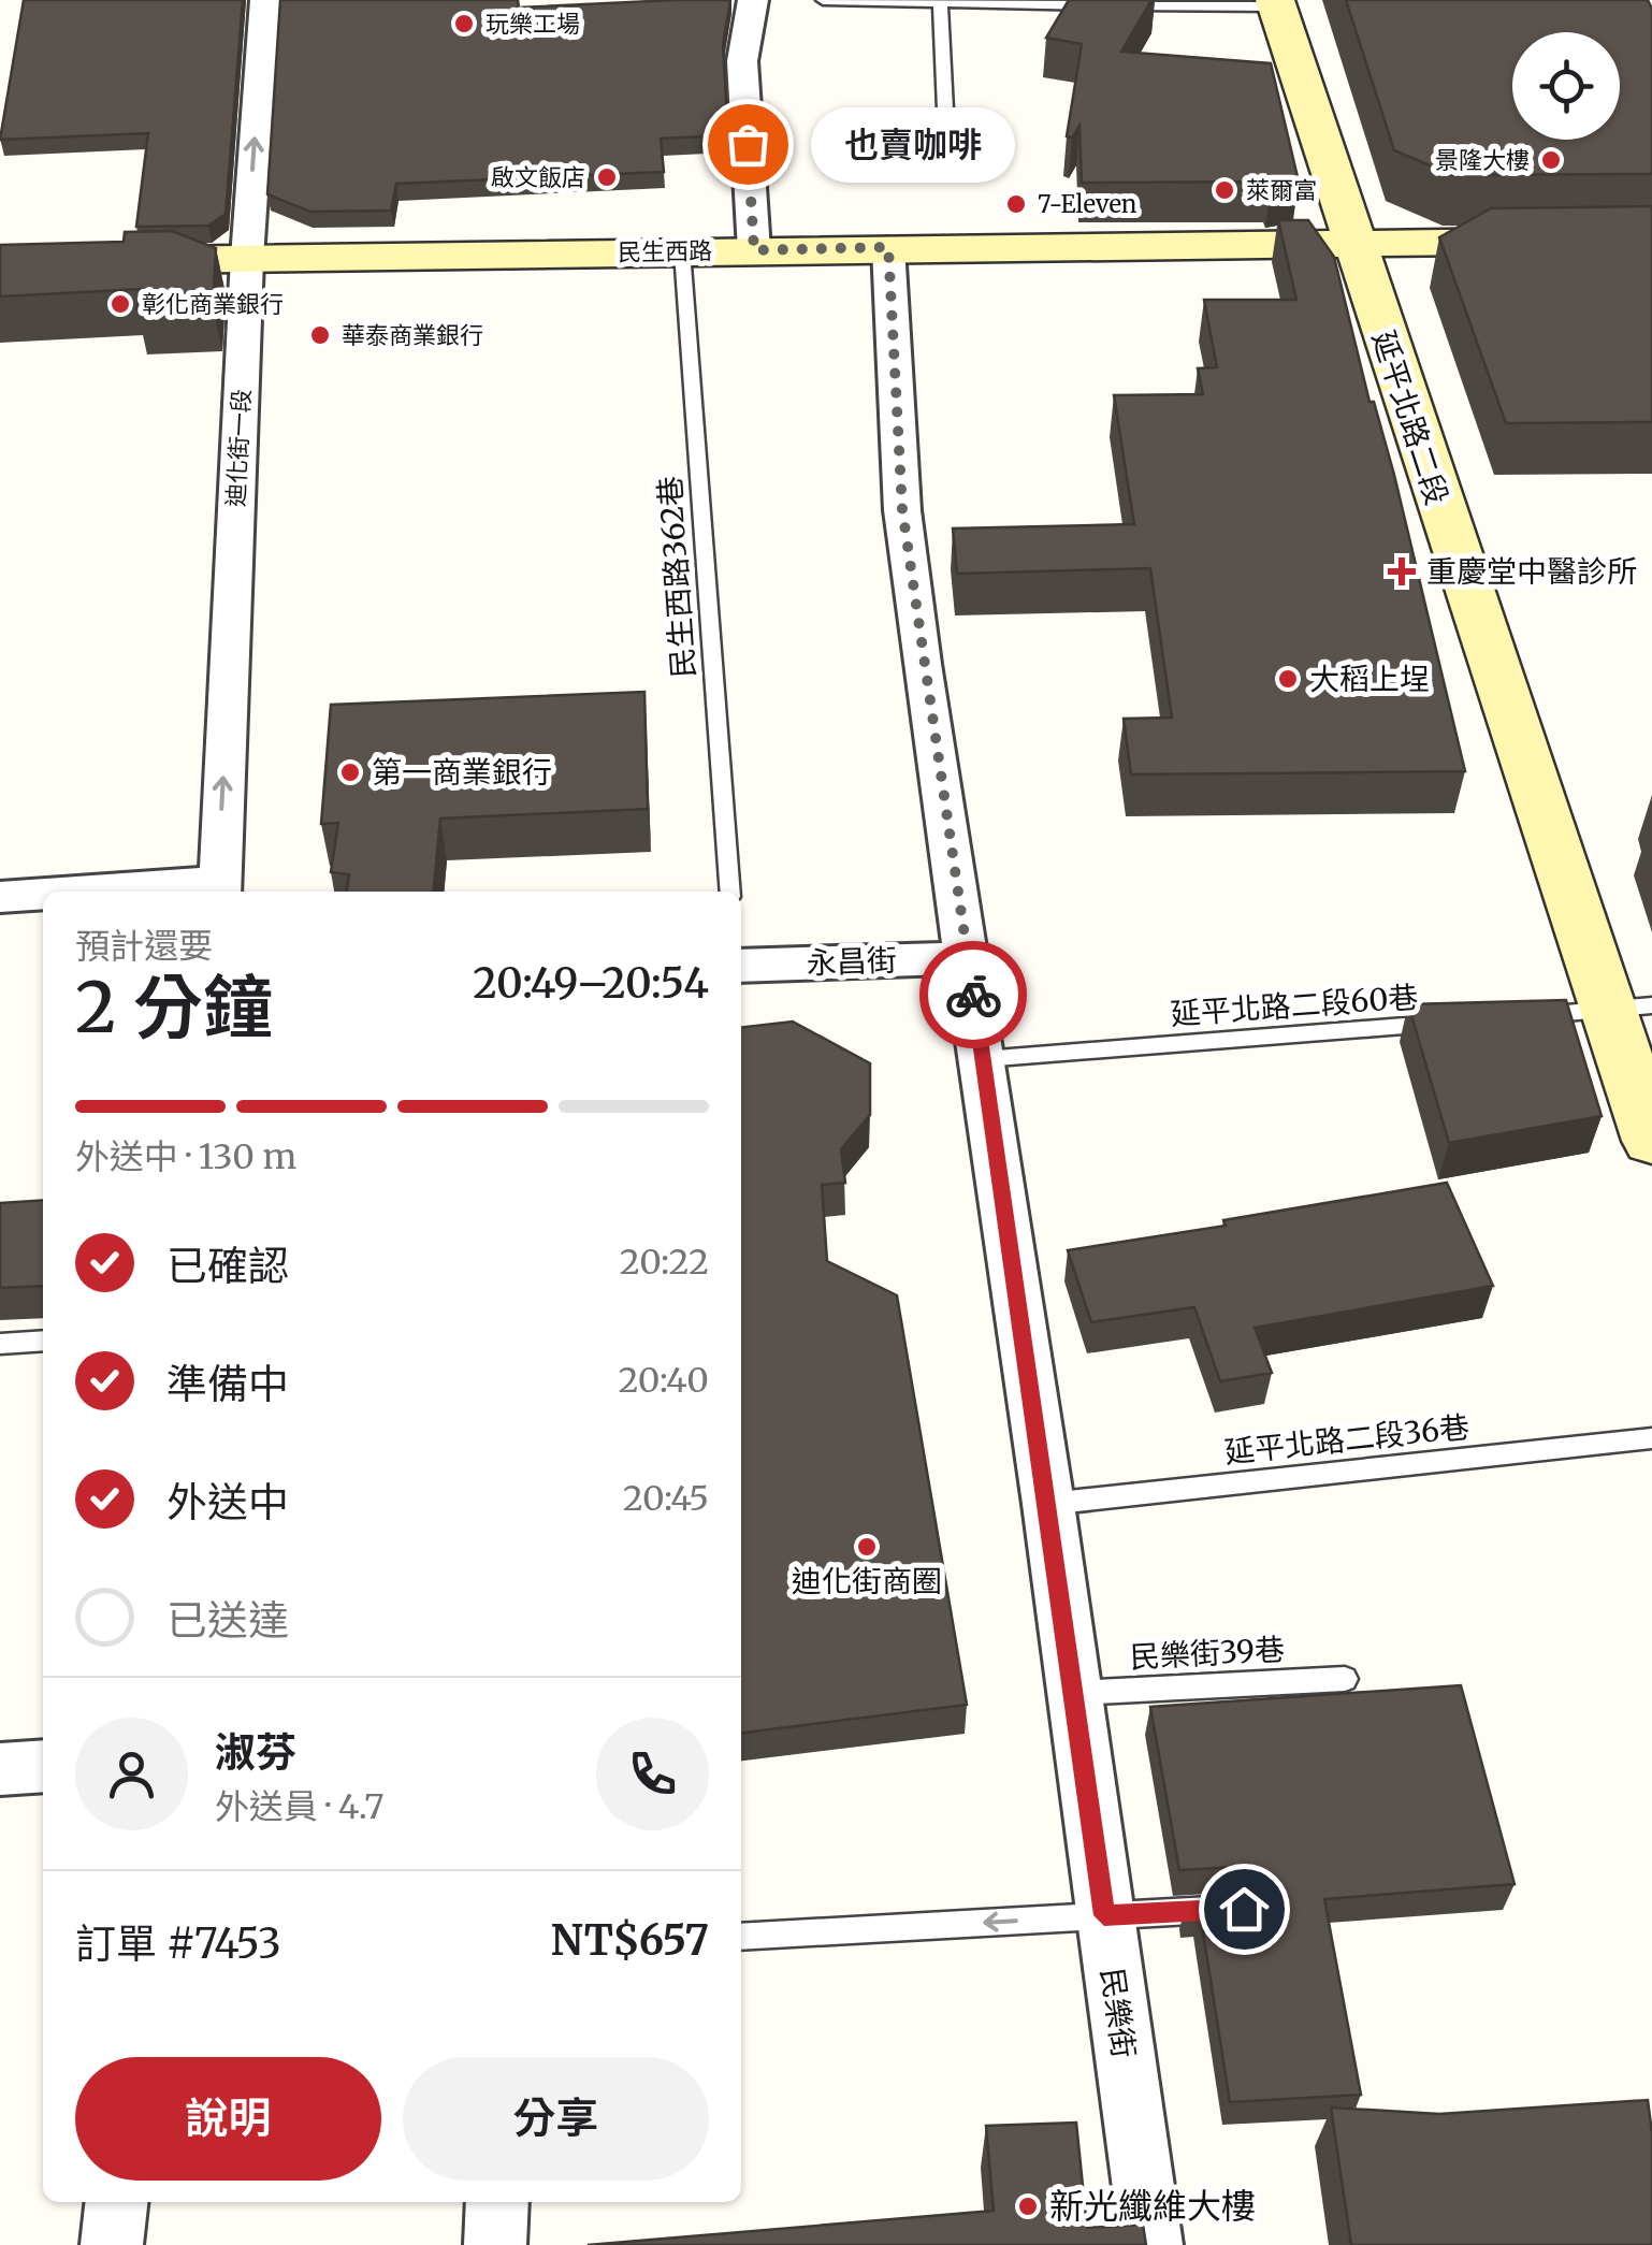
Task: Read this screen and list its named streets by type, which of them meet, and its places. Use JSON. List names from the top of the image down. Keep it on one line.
{"streets":{"street":["民生西路","延平北路二段","迪化街一段","永昌街","民樂街"],"lane":["民生西路362巷","延平北路二段60巷","延平北路二段36巷","民樂街39巷"]},"crossings":[["民生西路","延平北路二段"],["民生西路","迪化街一段"],["民生西路","民生西路362巷"],["民生西路","民樂街"],["永昌街","民樂街"],["延平北路二段60巷","民樂街"],["延平北路二段36巷","民樂街"],["民樂街39巷","民樂街"]],"one_way":["迪化街一段"],"places":{"other":["玩樂工場","也賣咖啡","景隆大樓","啟文飯店","萊爾富","7-Eleven","彰化商業銀行","華泰商業銀行","大稻上埕","第一商業銀行","迪化街商圈","新光纖維大樓"],"health":["重慶堂中醫診所"]},"page":{"bubble":"也賣咖啡","heading":["2 分鐘","預計還要","20:49–20:54"],"panel":["淑芬","外送員 · 4.7","訂單 #7453","NT$657"],"bar":"外送中 · 130 m","list":[["已確認","20:22"],["準備中","20:40"],["外送中","20:45"],"已送達"],"buttons":["說明","分享"]}}
